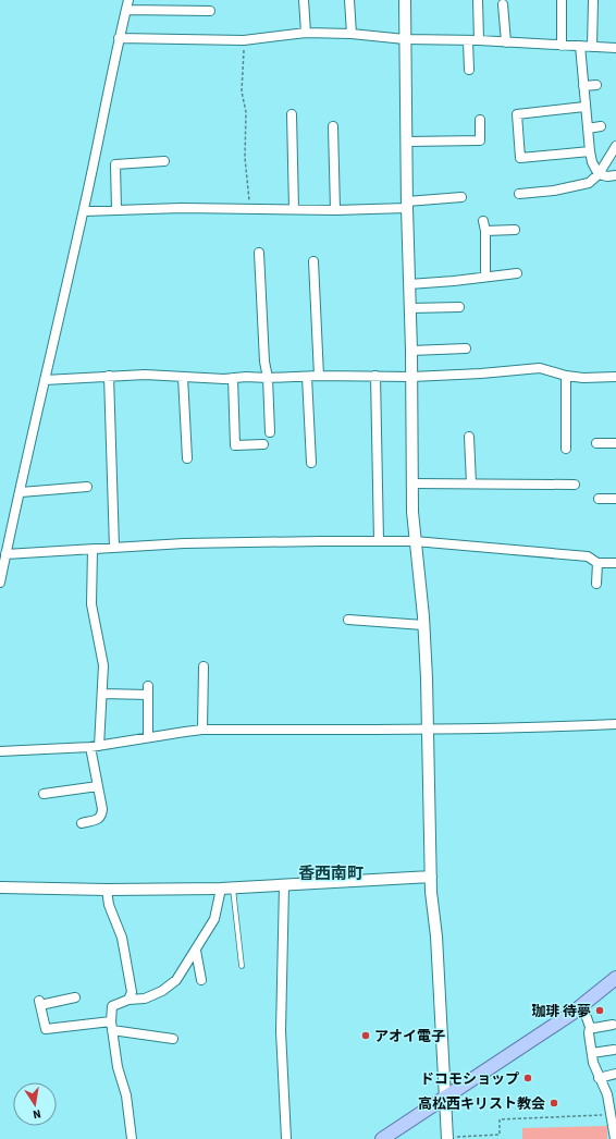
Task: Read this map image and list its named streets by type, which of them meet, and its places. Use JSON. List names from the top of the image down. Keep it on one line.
{"districts":["香西南町"],"places":["珈琲 待夢","アオイ電子","ドコモショップ","高松西キリスト教会"],"north":"bottom"}
